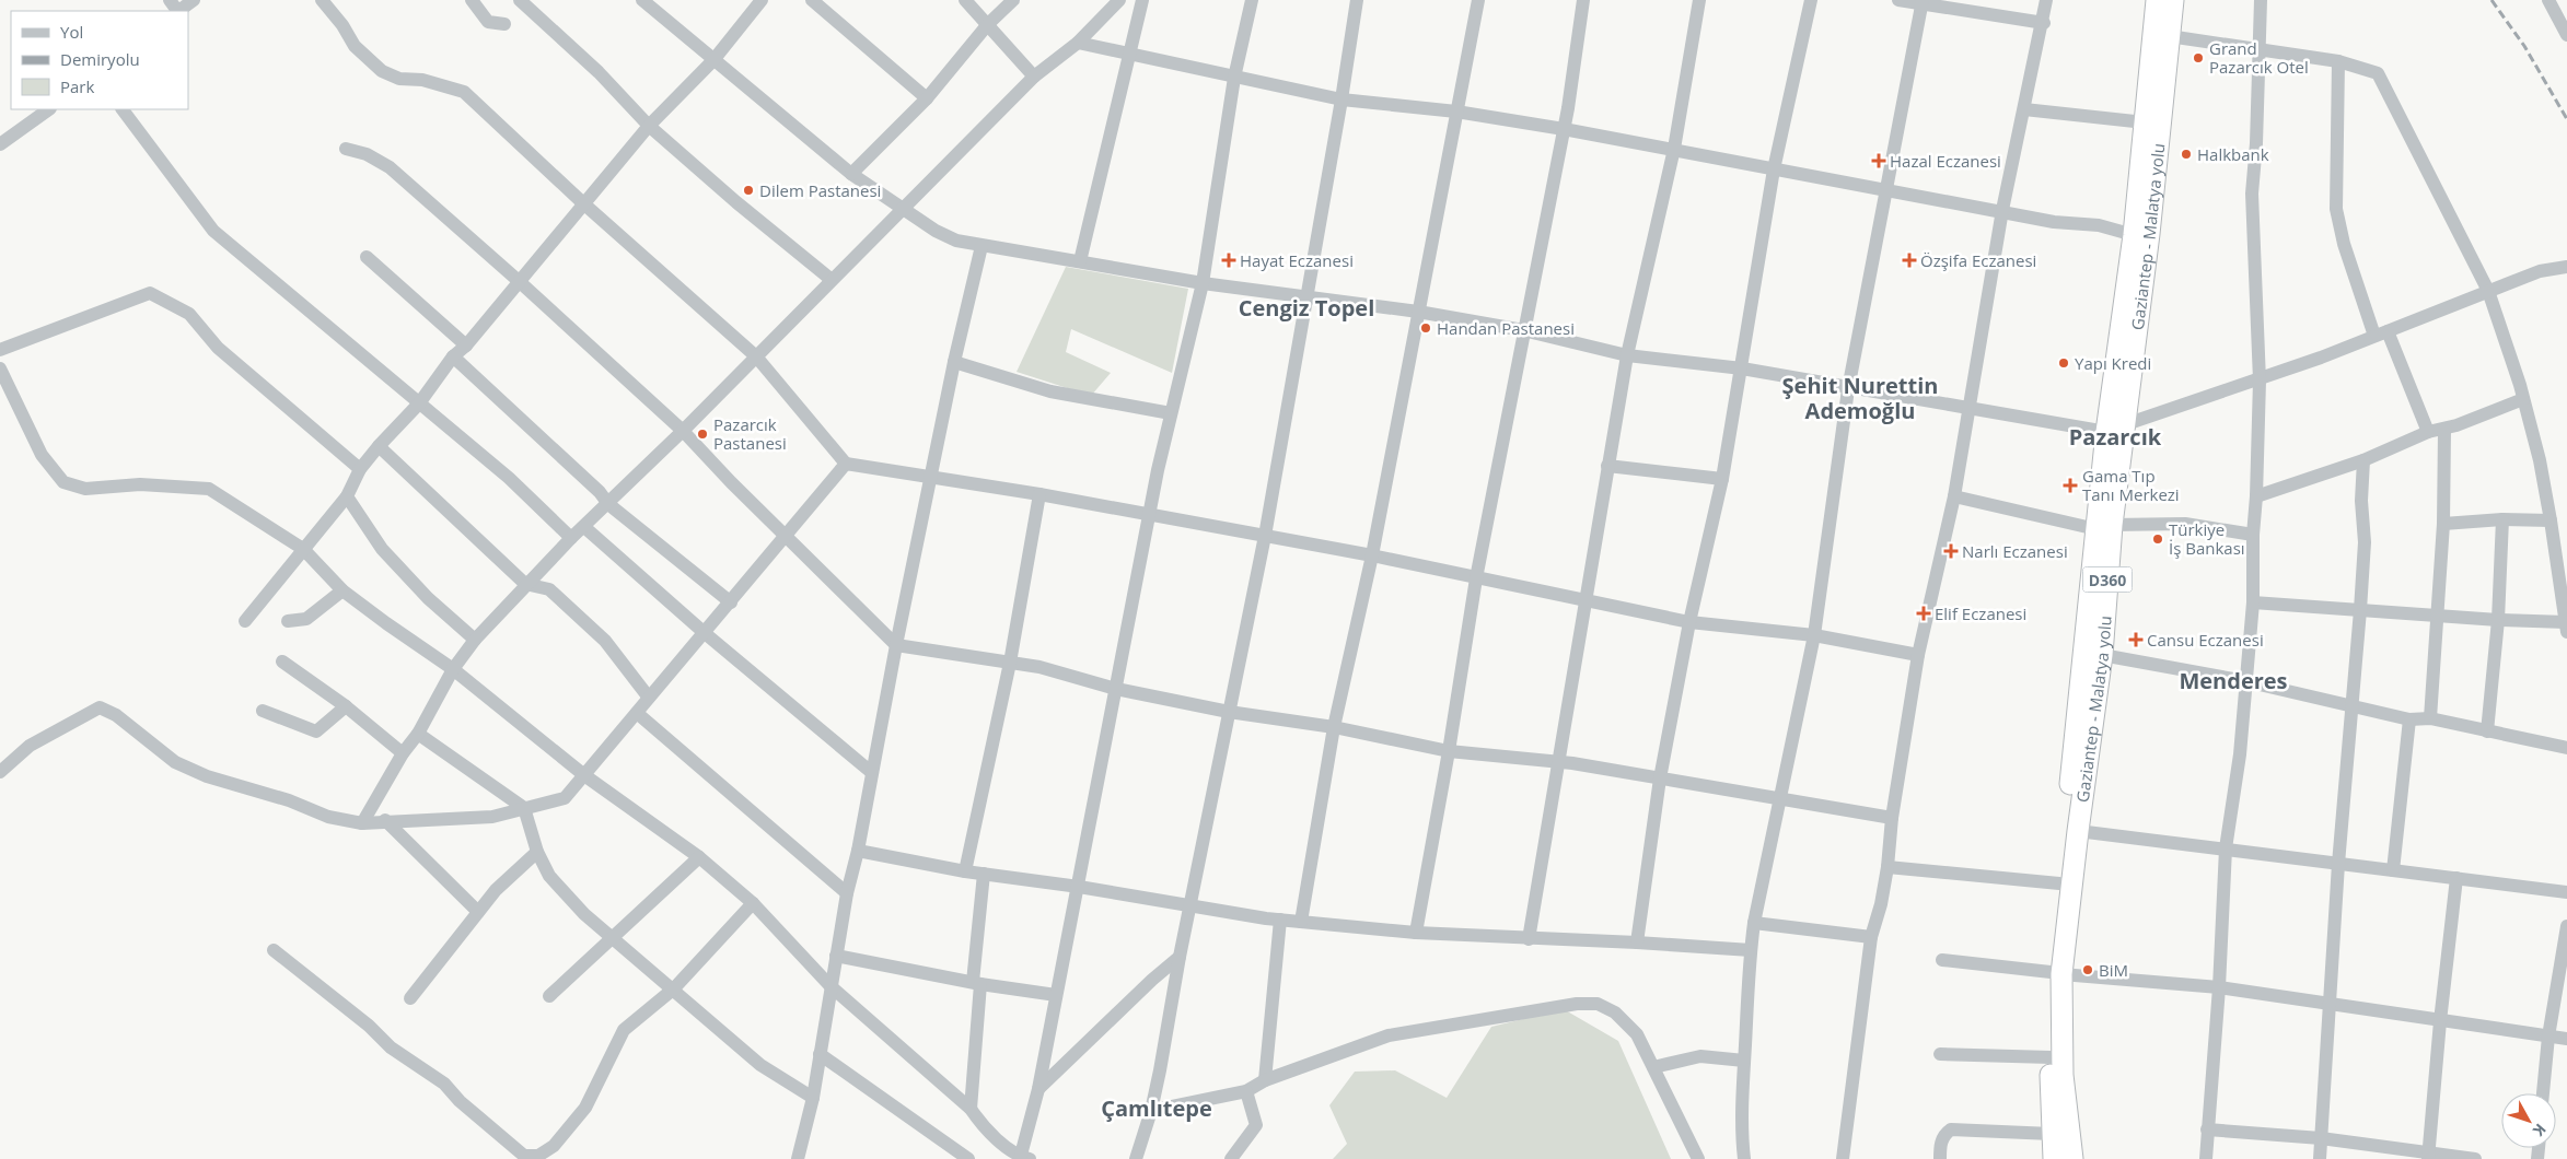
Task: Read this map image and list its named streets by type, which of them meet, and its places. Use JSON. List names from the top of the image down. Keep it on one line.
{"streets":{"highway":["Gaziantep - Malatya yolu","D360"]},"districts":["Cengiz Topel","Şehit Nurettin Ademoğlu","Pazarcık","Menderes","Çamlıtepe"],"places":{"other":["Grand Pazarcık Otel","Halkbank","Dilem Pastanesi","Handan Pastanesi","Yapı Kredi","Pazarcık Pastanesi","Türkiye İş Bankası","BiM"],"health":["Hazal Eczanesi","Hayat Eczanesi","Özşifa Eczanesi","Gama Tıp Tanı Merkezi","Narlı Eczanesi","Elif Eczanesi","Cansu Eczanesi"]},"legend":["Yol","Demiryolu","Park"],"north":"bottom right"}
